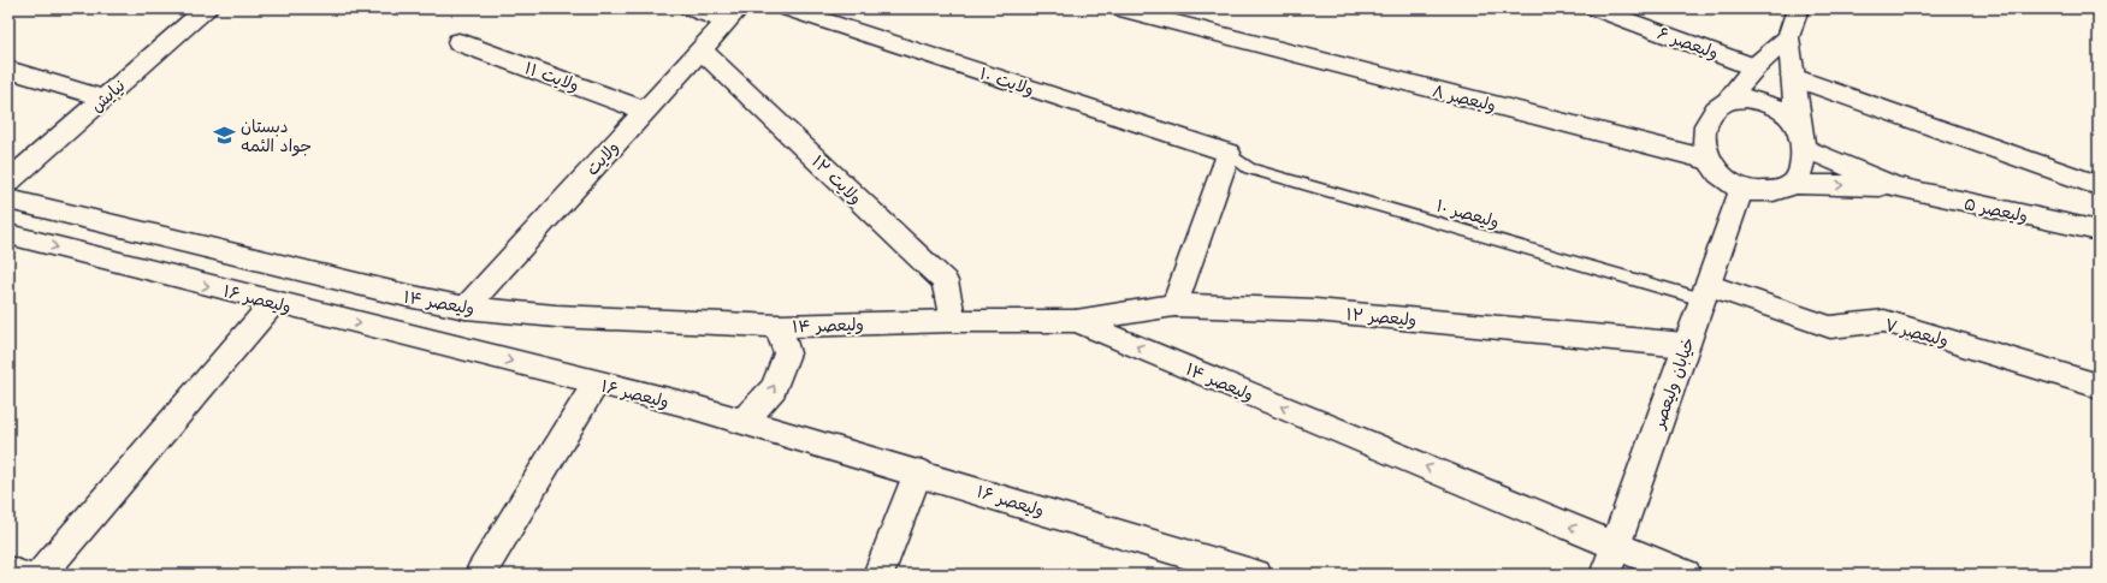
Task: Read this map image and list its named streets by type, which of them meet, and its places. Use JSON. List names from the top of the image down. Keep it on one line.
{"streets":{"street":["ولیعصر ۶","ولایت ۱۱","ولایت ۱۰","نیایش","ولیعصر ۸","ولایت","ولایت ۱۲","ولیعصر ۵","ولیعصر ۱۶","ولیعصر ۱۴","ولیعصر ۱۲","ولیعصر ۷","خیابان ولیعصر"],"lane":["ولیعصر ۱۰"]},"crossings":[["ولایت ۱۱","ولایت"],["ولایت ۱۰","ولیعصر ۱۰"],["ولیعصر ۸","خیابان ولیعصر"],["ولایت","ولایت ۱۲"],["ولایت","ولیعصر ۱۴"],["ولایت ۱۲","ولیعصر ۱۴"],["ولیعصر ۱۰","ولیعصر ۷"],["ولیعصر ۱۰","خیابان ولیعصر"],["ولیعصر ۱۴","ولیعصر ۱۲"],["ولیعصر ۱۴","خیابان ولیعصر"],["ولیعصر ۱۲","خیابان ولیعصر"],["ولیعصر ۷","خیابان ولیعصر"]],"one_way":["ولیعصر ۱۶"],"places":{"school or university":["دبستان جواد الئمه"]}}
